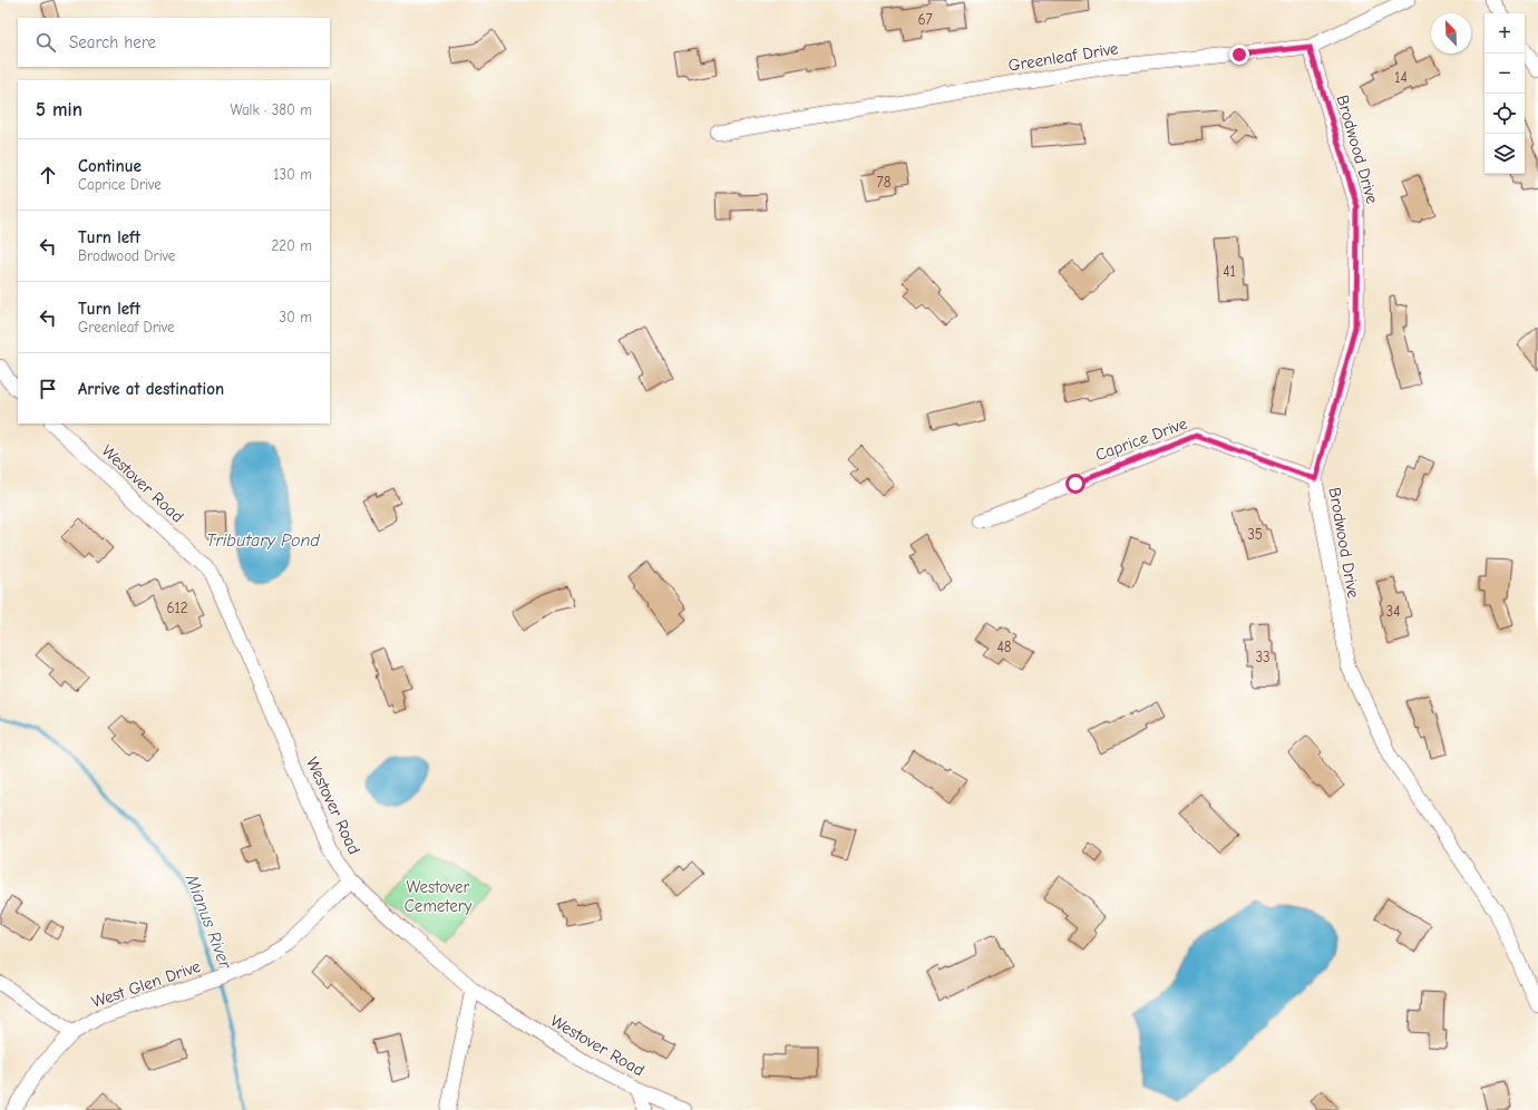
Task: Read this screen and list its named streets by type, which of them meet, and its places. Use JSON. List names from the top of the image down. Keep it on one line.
{"streets":{"street":["Greenleaf Drive","Brodwood Drive","Caprice Drive","Westover Road","West Glen Drive"]},"crossings":[["Greenleaf Drive","Brodwood Drive"],["Brodwood Drive","Caprice Drive"],["Westover Road","West Glen Drive"]],"water":["Tributary Pond","Mianus River"],"parks":["Westover Cemetery"],"house_numbers":["67","14","78","41","35","612","34","48","33"],"north":"top left","page":{"map_buttons":["+","−"],"search":"Search here","heading":["5 min","Walk · 380 m"],"list":[["Continue","Caprice Drive","130 m"],["Turn left","Brodwood Drive","220 m"],["Turn left","Greenleaf Drive","30 m"],"Arrive at destination"]}}
